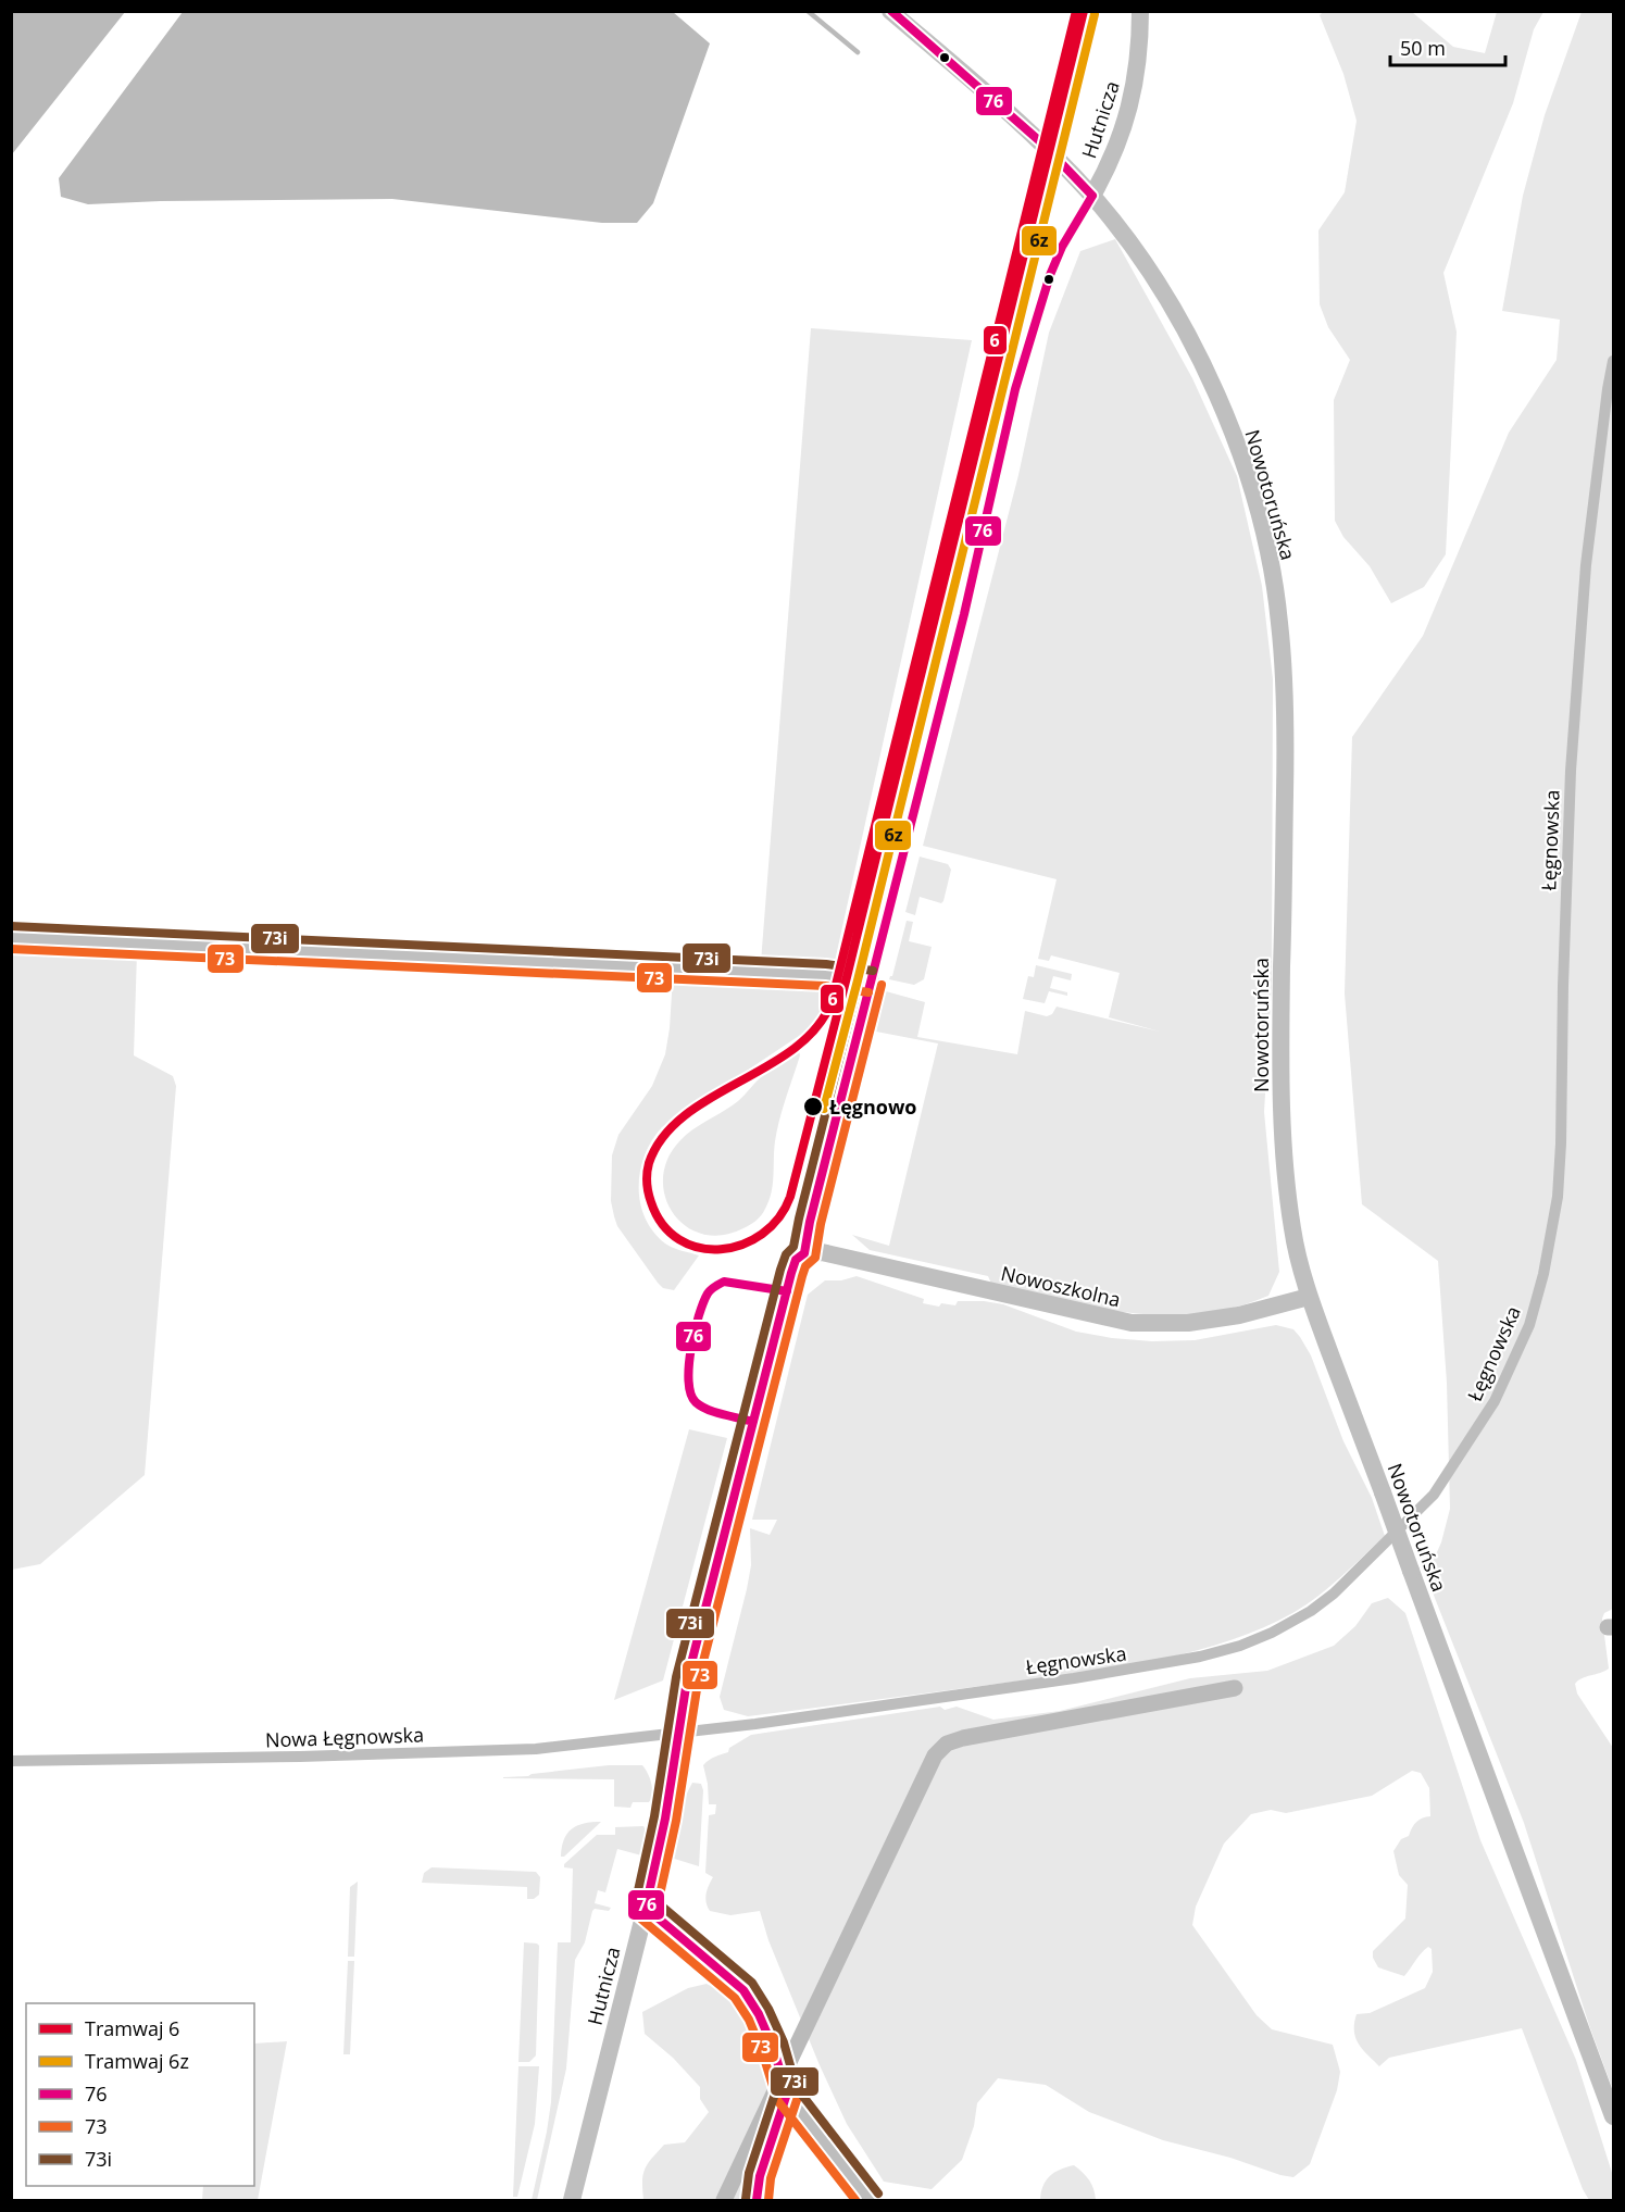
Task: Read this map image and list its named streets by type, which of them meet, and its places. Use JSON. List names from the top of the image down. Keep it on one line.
{"streets":{"street":["Hutnicza","Nowotoruńska","Łęgnowska","Nowoszkolna","Nowa Łęgnowska"]},"crossings":[["Hutnicza","Nowotoruńska"],["Hutnicza","Łęgnowska"],["Hutnicza","Nowoszkolna"],["Hutnicza","Nowa Łęgnowska"],["Nowotoruńska","Nowoszkolna"],["Łęgnowska","Nowa Łęgnowska"]],"places":["Łęgnowo"],"lines":["tram line 6","transit line 76","tram line 6z","transit line 73i","transit line 73"],"legend":["Tramwaj 6","Tramwaj 6z","76","73","73i"],"scale_bar":"50 m"}
